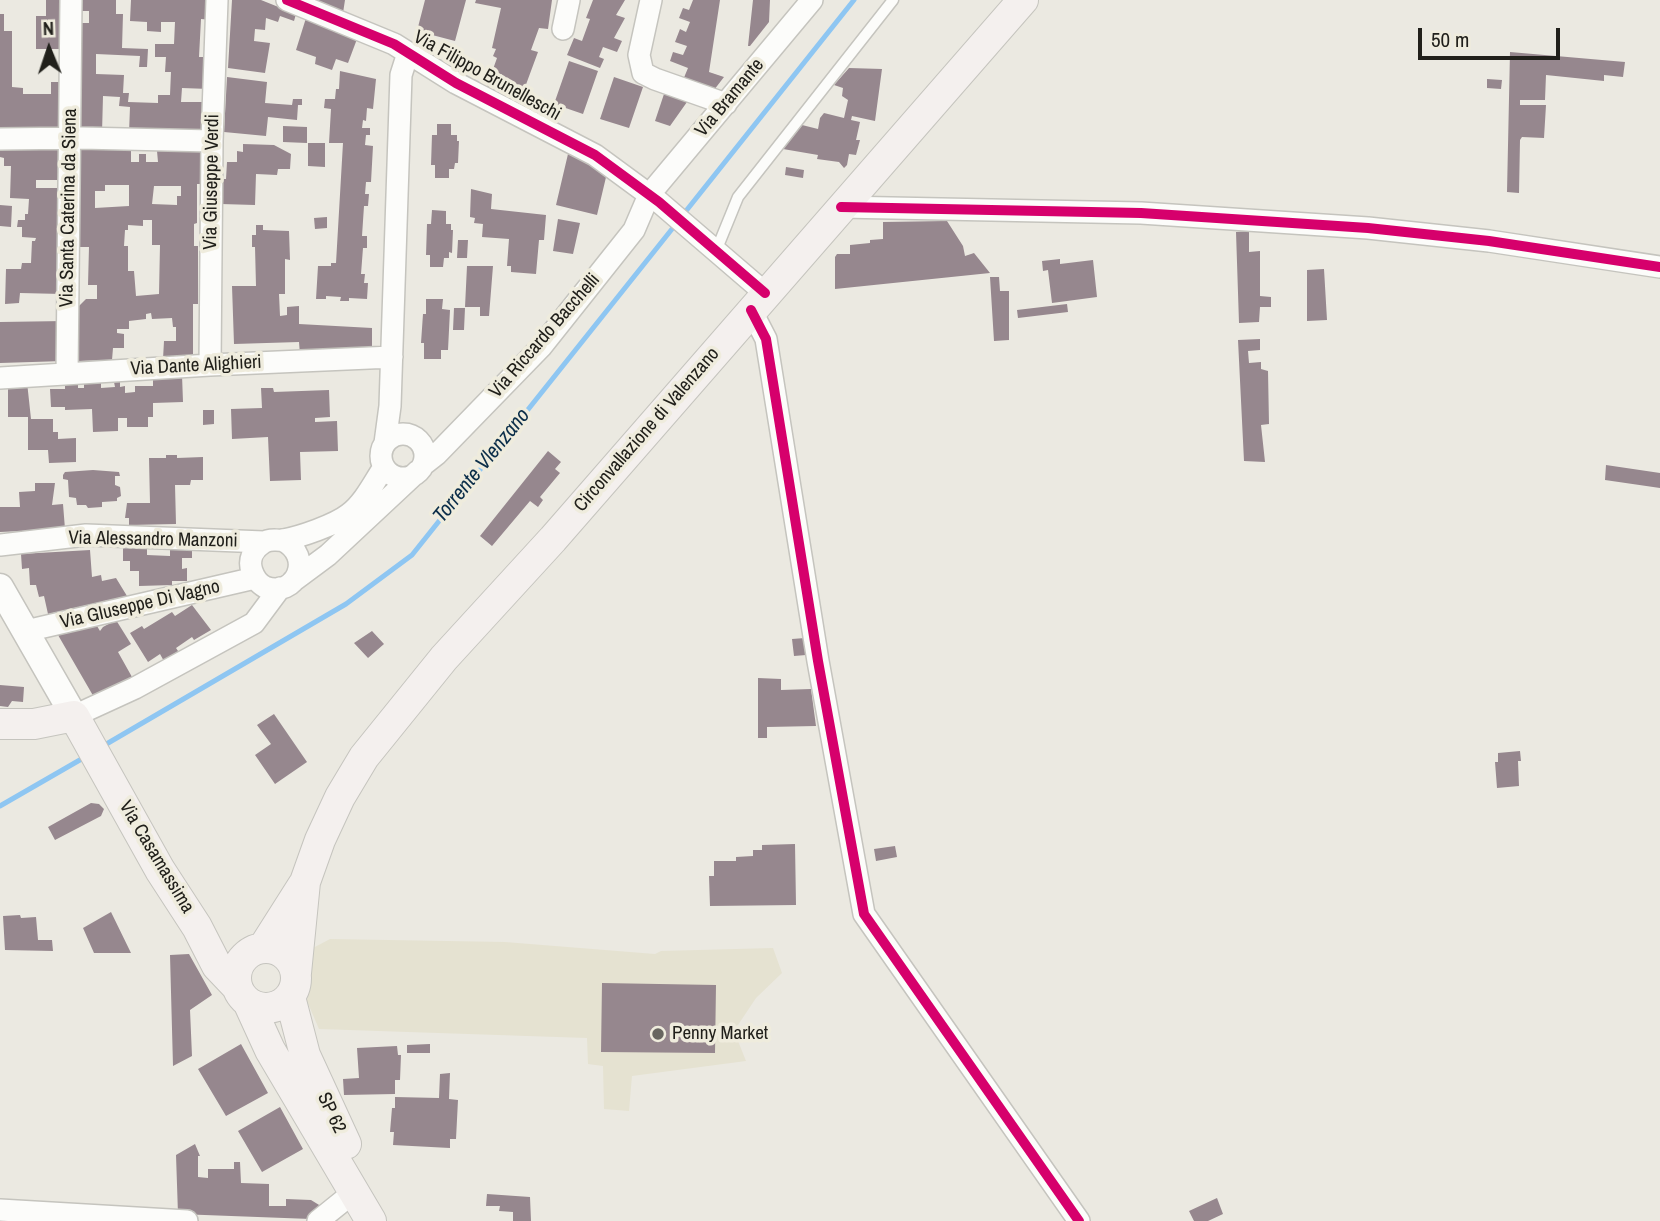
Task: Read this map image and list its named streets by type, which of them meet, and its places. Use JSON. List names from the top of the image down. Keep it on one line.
{"streets":{"main road":["Circonvallazione di Valenzano","Via Casamassima","SP 62"],"street":["Via Filippo Brunelleschi","Via Bramante","Via Giuseppe Verdi","Via Santa Caterina da Siena","Via Riccardo Bacchelli","Via Dante Alighieri","Via Alessandro Manzoni","Via GIuseppe Di Vagno"]},"crossings":[["Via Filippo Brunelleschi","Via Bramante"],["Via Filippo Brunelleschi","Via Riccardo Bacchelli"],["Via Filippo Brunelleschi","Circonvallazione di Valenzano"],["Via Bramante","Via Riccardo Bacchelli"],["Via Giuseppe Verdi","Via Dante Alighieri"],["Via Santa Caterina da Siena","Via Dante Alighieri"],["Via Riccardo Bacchelli","Via Alessandro Manzoni"],["Via Riccardo Bacchelli","Via GIuseppe Di Vagno"],["Via Alessandro Manzoni","Via GIuseppe Di Vagno"],["Via Casamassima","SP 62"]],"water":["Torrente Vlenzano"],"places":["Penny Market"],"scale_bar":"50 m","north":"top"}
